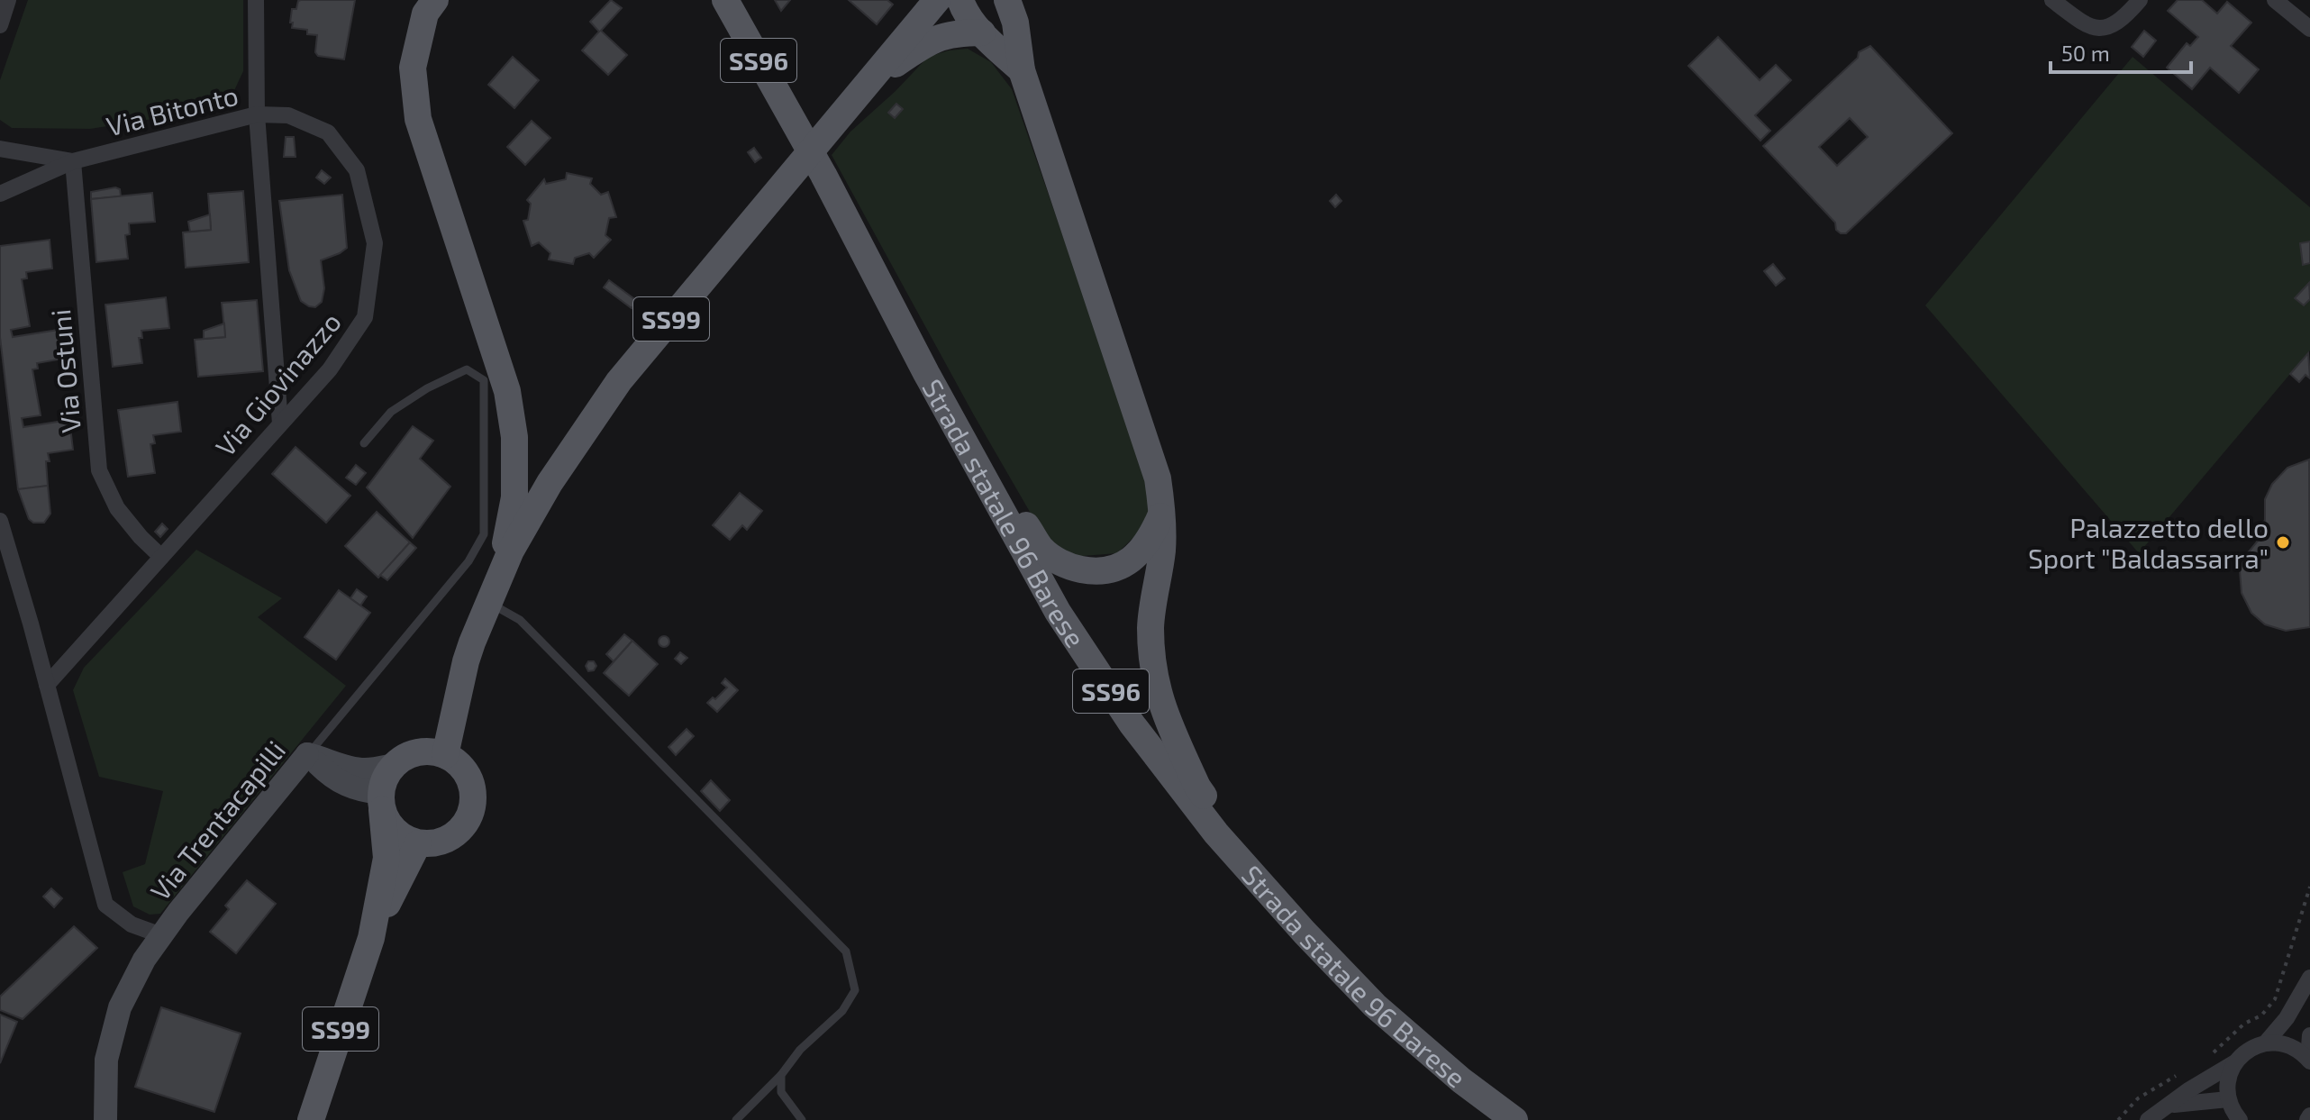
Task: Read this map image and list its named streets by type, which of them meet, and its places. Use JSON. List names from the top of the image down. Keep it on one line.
{"streets":{"main road":["SS96","SS99","Strada statale 96 Barese"],"street":["Via Bitonto","Via Ostuni","Via Giovinazzo","Via Trentacapilli"]},"crossings":[["Via Bitonto","Via Ostuni"],["Via Bitonto","Via Giovinazzo"],["Via Ostuni","Via Giovinazzo"],["Via Giovinazzo","Via Trentacapilli"]],"places":["Palazzetto dello Sport \"Baldassarra\""],"scale_bar":"50 m"}
